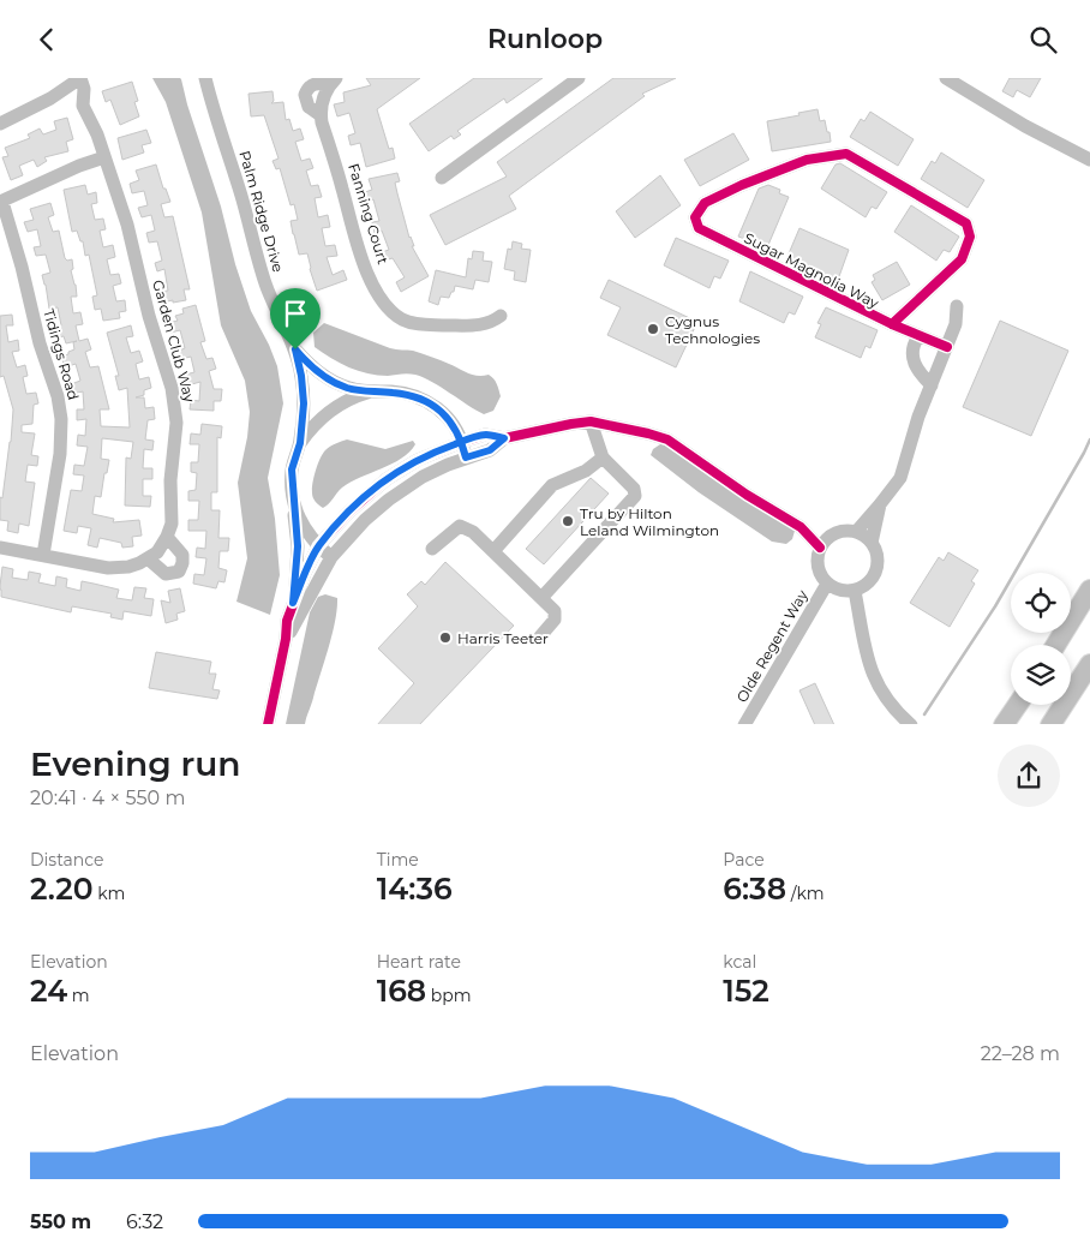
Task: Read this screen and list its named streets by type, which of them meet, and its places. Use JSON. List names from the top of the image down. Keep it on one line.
{"streets":{"street":["Palm Ridge Drive","Fanning Court","Sugar Magnolia Way","Garden Club Way","Tidings Road","Olde Regent Way"]},"places":["Cygnus Technologies","Tru by Hilton Leland Wilmington","Harris Teeter"],"page":{"header":"Runloop","heading":["Evening run","20:41 · 4 × 550 m"],"stats":[["Distance","2.20 km"],["Time","14:36"],["Pace","6:38 /km"],["Elevation","24 m"],["Heart rate","168 bpm"],["kcal","152"]],"chart":["Elevation","22–28 m"],"list":[{"name":"550 m","note":"6:32"}]}}
